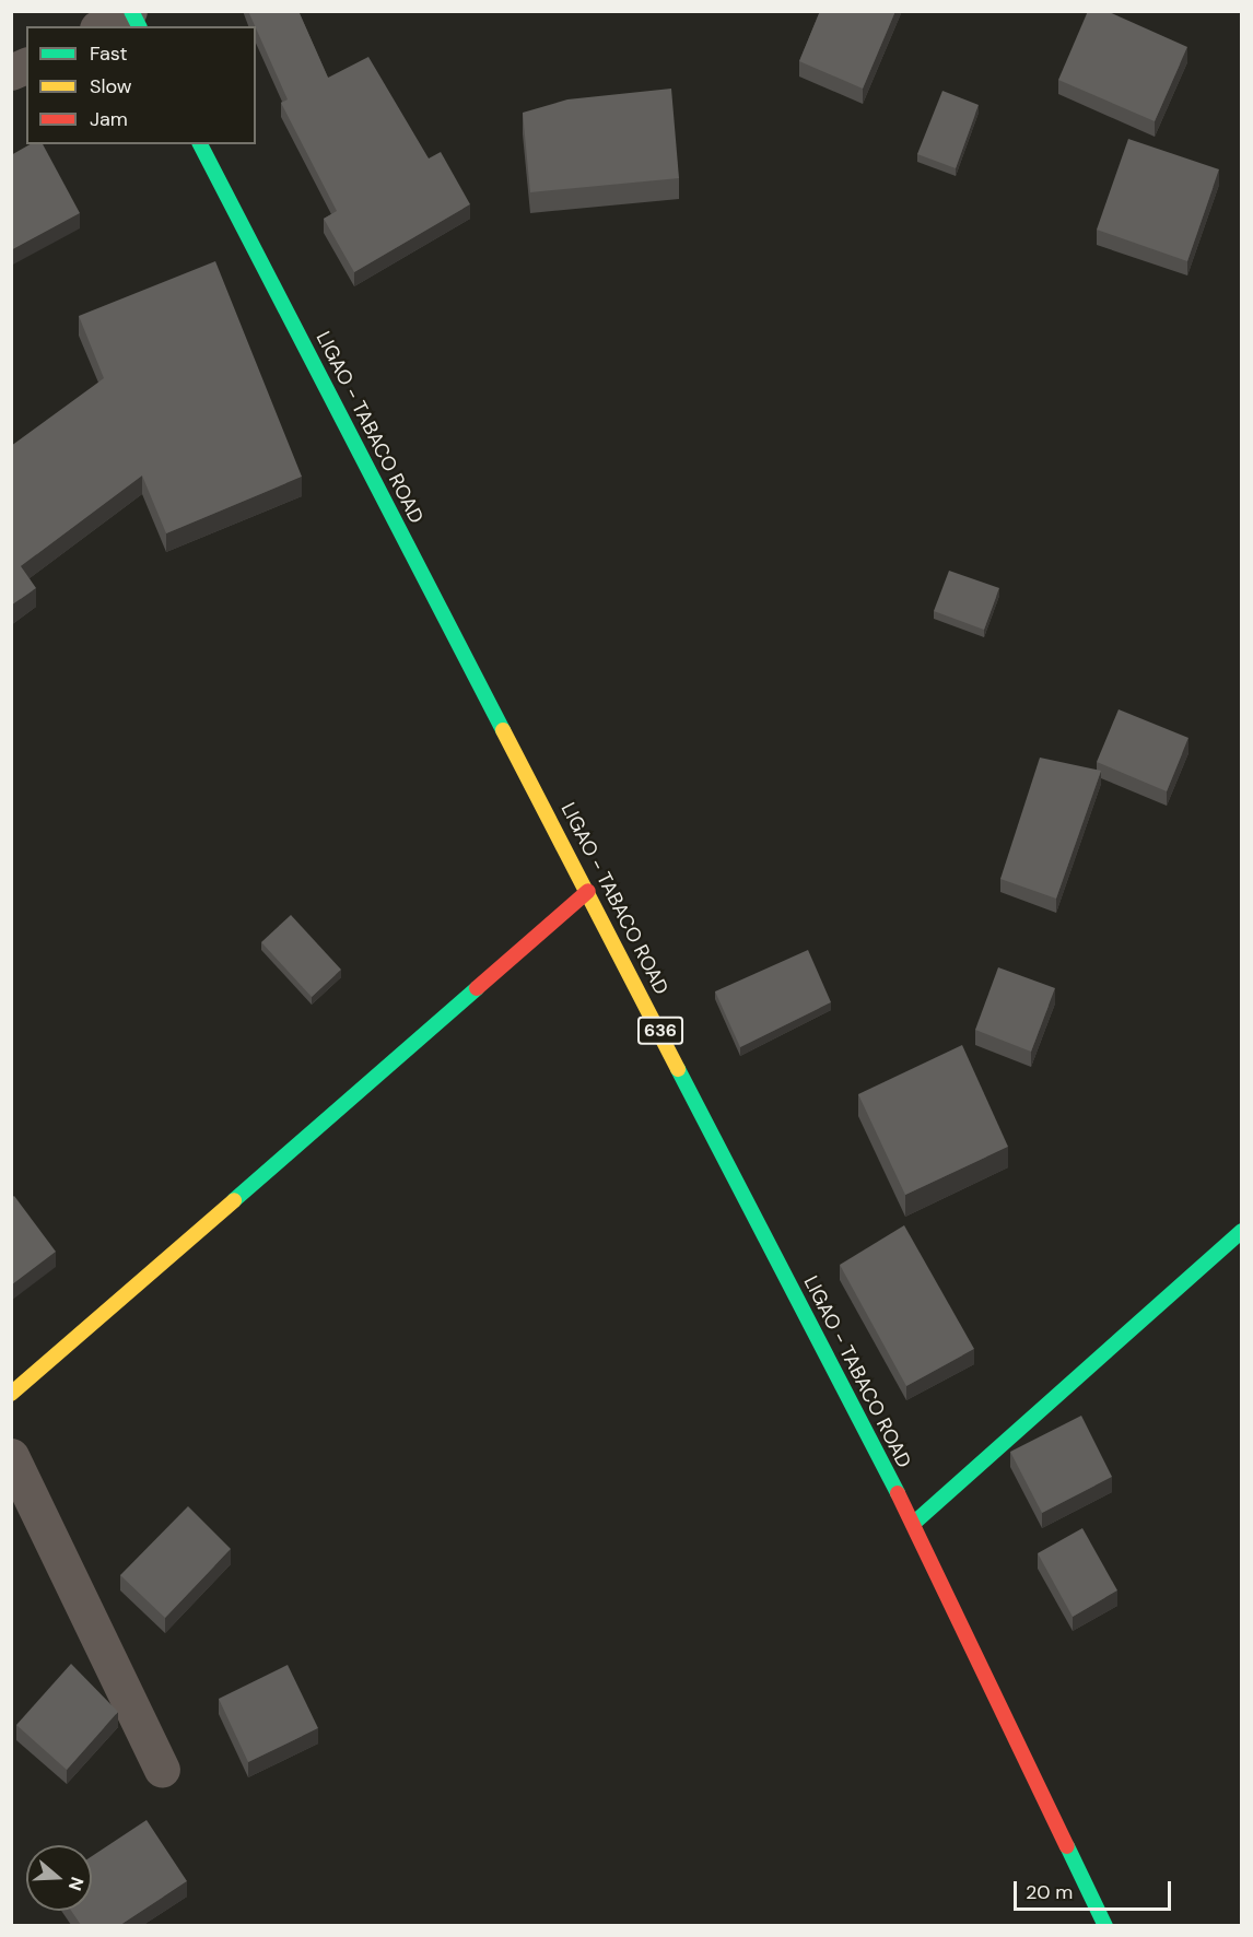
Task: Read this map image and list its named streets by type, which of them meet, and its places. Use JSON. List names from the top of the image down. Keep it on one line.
{"streets":{"main road":["LIGAO - TABACO ROAD","636"]},"legend":["Fast","Slow","Jam"],"scale_bar":"20 m","north":"right"}
